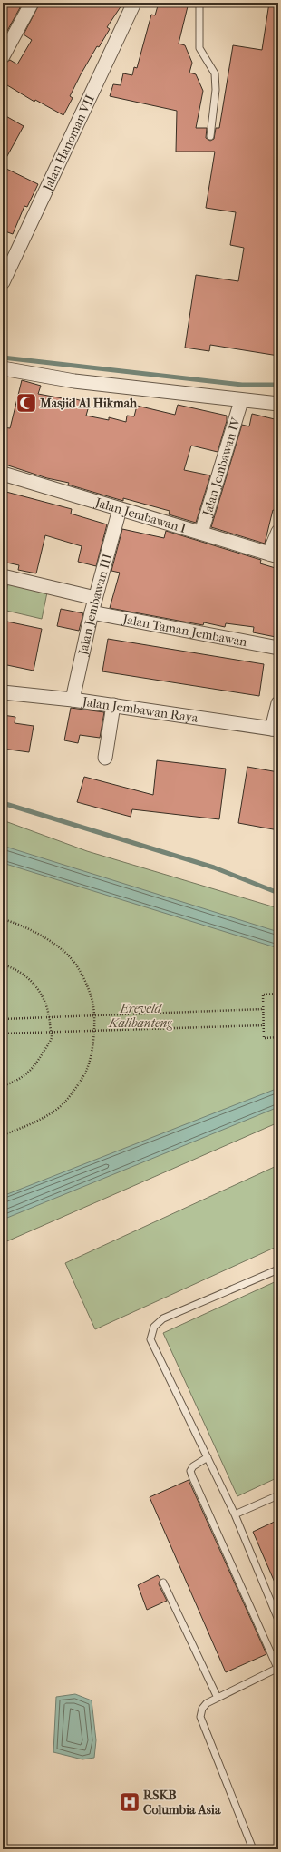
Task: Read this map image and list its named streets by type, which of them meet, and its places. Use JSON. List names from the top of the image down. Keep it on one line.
{"streets":{"street":["Jalan Hanoman VII","Jalan Jembawan IV","Jalan Jembawan I","Jalan Jembawan III","Jalan Taman Jembawan","Jalan Jembawan Raya"]},"crossings":[["Jalan Jembawan IV","Jalan Jembawan I"],["Jalan Jembawan I","Jalan Jembawan III"],["Jalan Jembawan III","Jalan Taman Jembawan"],["Jalan Jembawan III","Jalan Jembawan Raya"]],"parks":["Ereveld Kalibanteng"],"places":{"mosque":["Masjid Al Hikmah"],"hospital":["RSKB Columbia Asia"]}}
